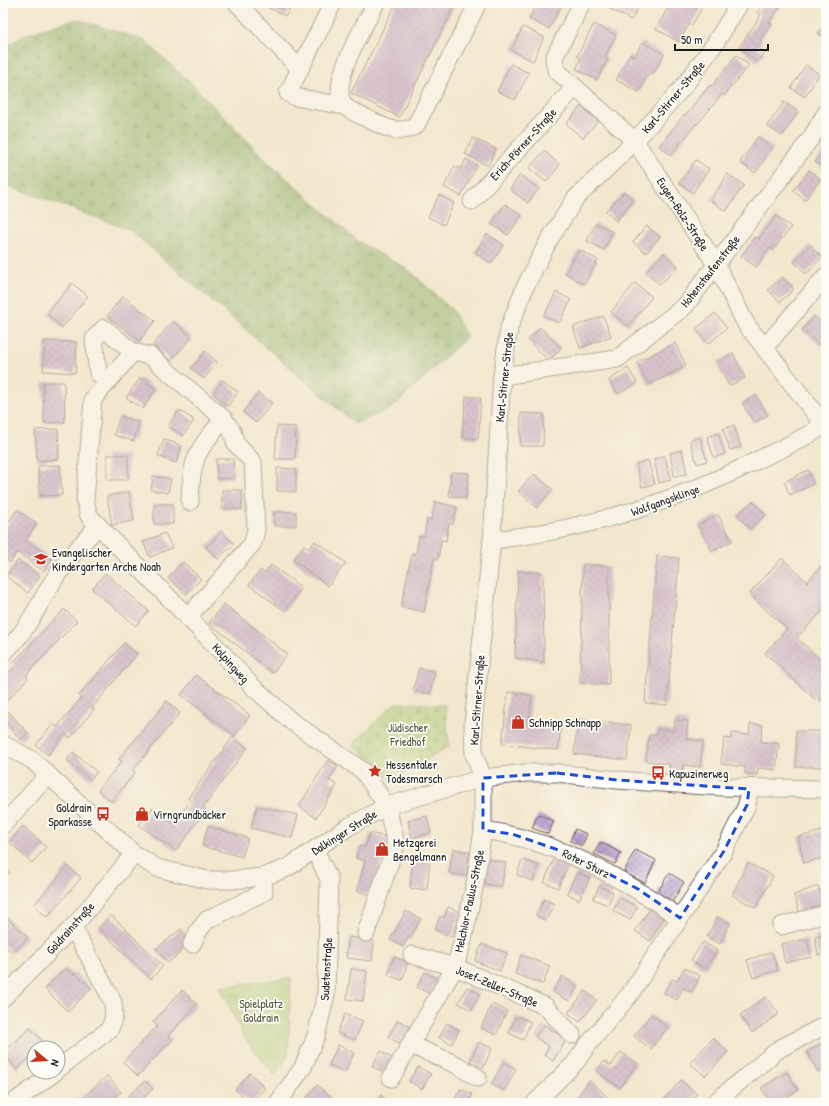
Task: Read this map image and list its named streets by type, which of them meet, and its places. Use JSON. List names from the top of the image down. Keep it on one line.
{"streets":{"street":["Karl-Stirner-Straße","Erich-Pörner-Straße","Eugen-Bolz-Straße","Hohenstaufenstraße","Wolfgangsklinge","Kolpingweg","Dalkinger Straße","Roter Sturz","Melchior-Paulus-Straße","Goldrainstraße","Sudetenstraße","Josef-Zeller-Straße"]},"crossings":[["Karl-Stirner-Straße","Eugen-Bolz-Straße"],["Karl-Stirner-Straße","Hohenstaufenstraße"],["Karl-Stirner-Straße","Wolfgangsklinge"],["Karl-Stirner-Straße","Dalkinger Straße"],["Karl-Stirner-Straße","Melchior-Paulus-Straße"],["Erich-Pörner-Straße","Eugen-Bolz-Straße"],["Eugen-Bolz-Straße","Hohenstaufenstraße"],["Eugen-Bolz-Straße","Wolfgangsklinge"],["Kolpingweg","Dalkinger Straße"],["Dalkinger Straße","Melchior-Paulus-Straße"],["Dalkinger Straße","Goldrainstraße"],["Dalkinger Straße","Sudetenstraße"],["Roter Sturz","Melchior-Paulus-Straße"],["Melchior-Paulus-Straße","Josef-Zeller-Straße"]],"parks":["Jüdischer Friedhof","Spielplatz Goldrain"],"places":{"school or university":["Evangelischer Kindergarten Arche Noah"],"shop":["Schnipp Schnapp","Virngrundbäcker","Metzgerei Bengelmann"],"place":["Hessentaler Todesmarsch"],"bus stop":["Kapuzinerweg","Goldrain Sparkasse"]},"scale_bar":"50 m","north":"right"}
